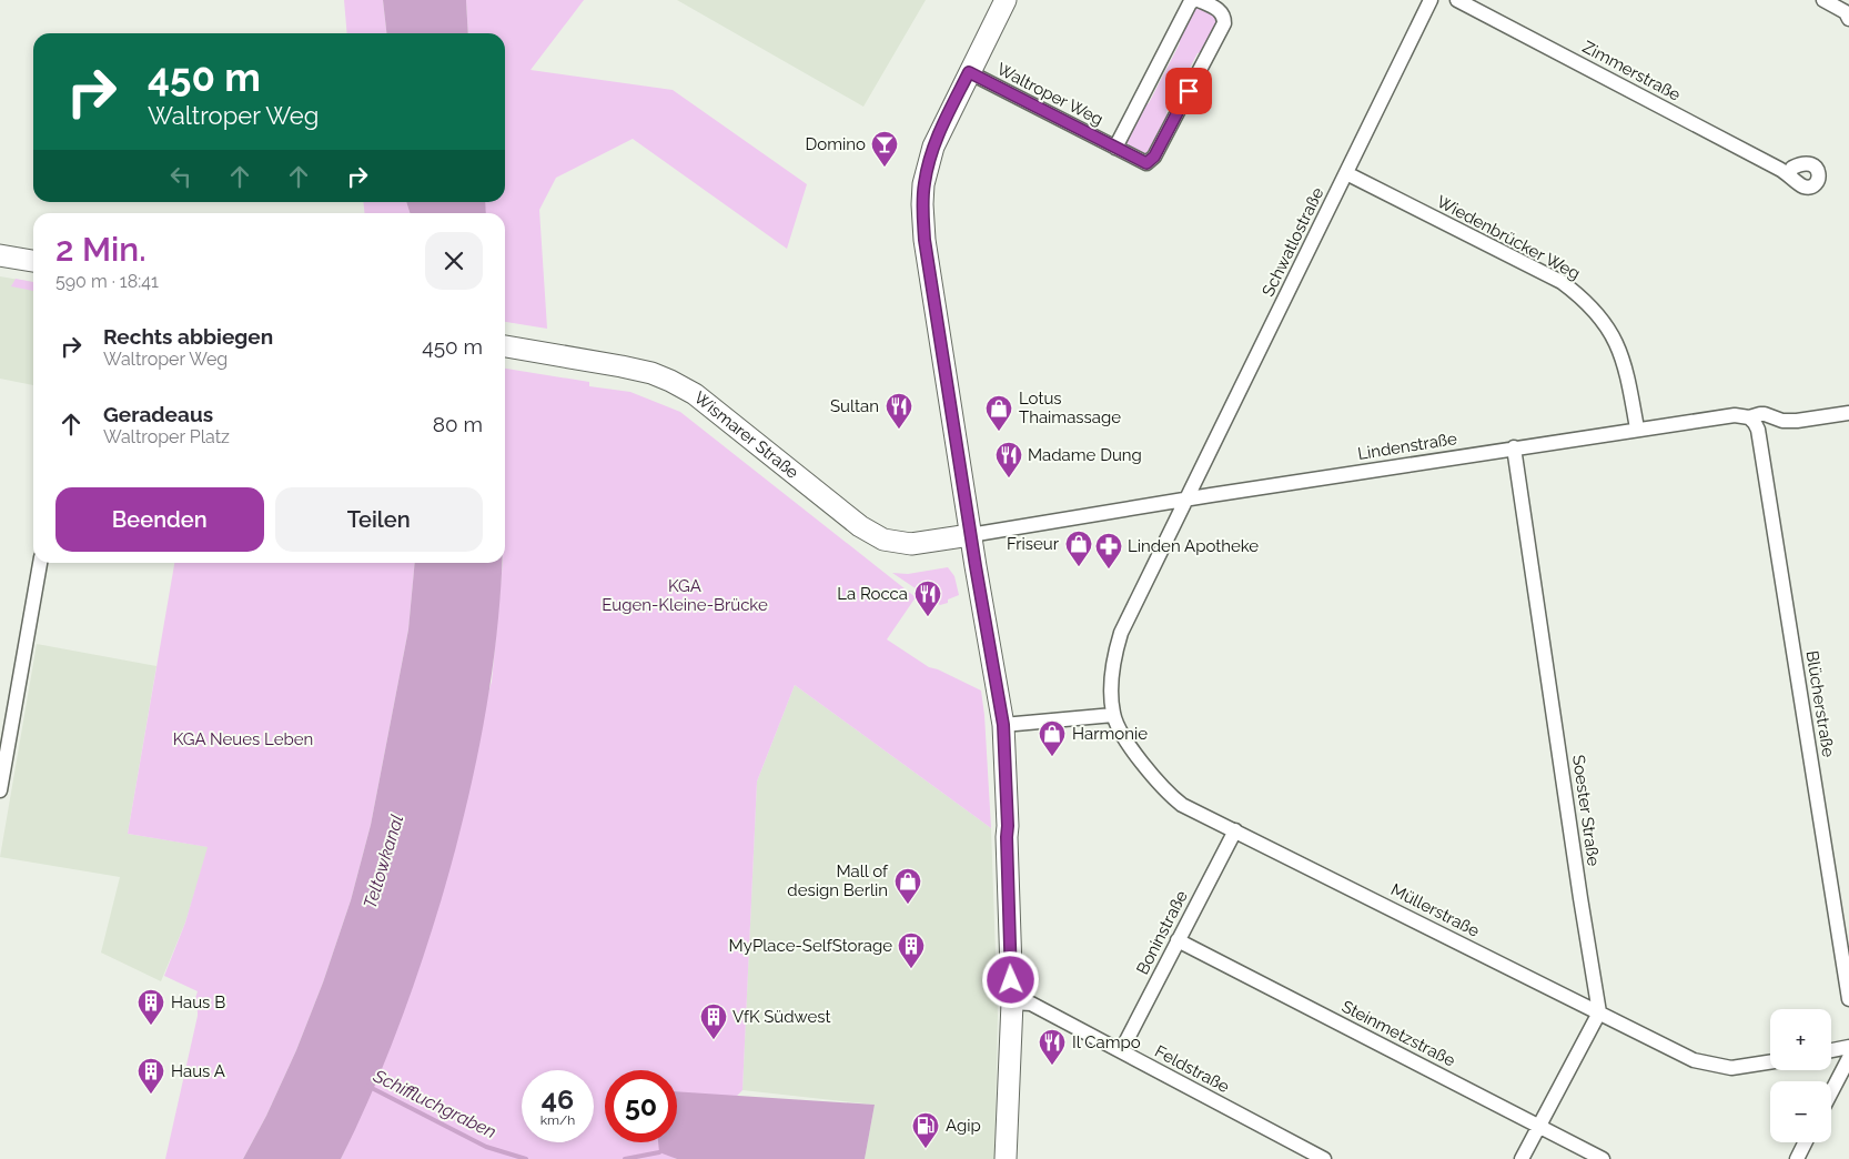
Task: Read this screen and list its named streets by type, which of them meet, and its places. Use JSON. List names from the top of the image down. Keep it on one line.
{"streets":{"main road":["Wismarer Straße"],"street":["Zimmerstraße","Waltroper Weg","Wiedenbrücker Weg","Schwatlostraße","Lindenstraße","Blücherstraße","Soester Straße","Müllerstraße","Boninstraße","Steinmetzstraße","Feldstraße"]},"crossings":[["Wiedenbrücker Weg","Schwatlostraße"],["Wiedenbrücker Weg","Lindenstraße"],["Schwatlostraße","Lindenstraße"],["Schwatlostraße","Müllerstraße"],["Wismarer Straße","Lindenstraße"],["Lindenstraße","Blücherstraße"],["Lindenstraße","Soester Straße"],["Lindenstraße","Müllerstraße"],["Soester Straße","Müllerstraße"],["Müllerstraße","Boninstraße"],["Boninstraße","Steinmetzstraße"],["Boninstraße","Feldstraße"]],"water":["Teltowkanal","Schiffluchgraben"],"parks":["KGA Eugen-Kleine-Brücke","KGA Neues Leben"],"places":{"bar":["Domino"],"restaurant":["Sultan","Madame Dung","La Rocca","Il Campo"],"shop":["Lotus Thaimassage","Friseur","Harmonie","Mall of design Berlin"],"pharmacy":["Linden Apotheke"],"building":["MyPlace-SelfStorage","Haus B","VfK Südwest","Haus A"],"fuel station":["Agip"]},"page":{"turn":["450 m","Waltroper Weg"],"heading":["2 Min.","590 m · 18:41"],"list":[{"name":"Rechts abbiegen","note":"Waltroper Weg","value":"450 m"},{"name":"Geradeaus","note":"Waltroper Platz","value":"80 m"}],"buttons":["Beenden","Teilen"],"map_buttons":["+","−"],"speed":"46 km/h","limit":"50"}}
